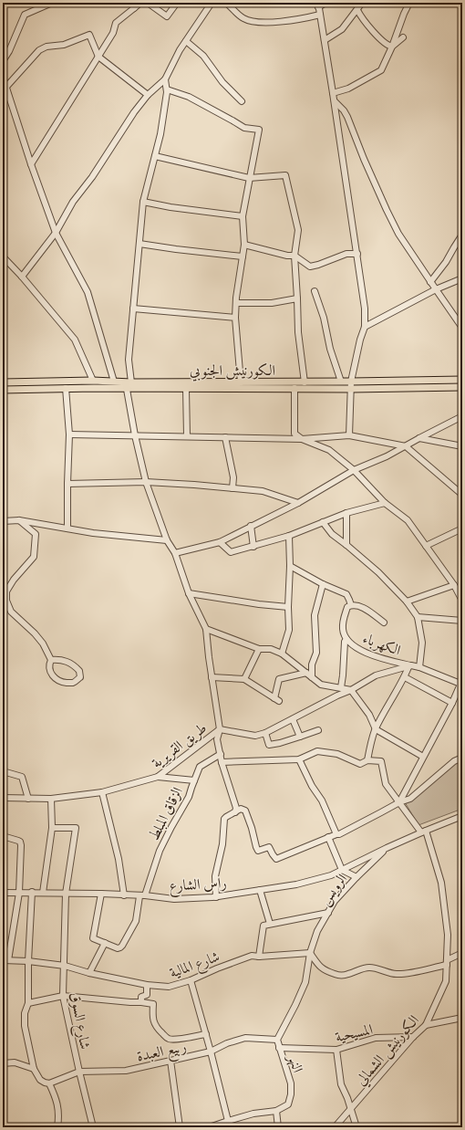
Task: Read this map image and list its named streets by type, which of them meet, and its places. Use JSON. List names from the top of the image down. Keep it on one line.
{"streets":{"main road":["الكورنيش الجنوبي"],"street":["الكهرباء","طريق القريرية","الزقاق المبلط","راس الشارع","الرويس","شارع المالية","شارع السوق","المسيحية","الكورنيش الشمالي","ربيع العبدة","النهر"]},"crossings":[["الكهرباء","طريق القريرية"],["الزقاق المبلط","راس الشارع"],["راس الشارع","الرويس"],["راس الشارع","شارع السوق"],["راس الشارع","الكورنيش الشمالي"],["الرويس","شارع المالية"],["الرويس","النهر"],["شارع المالية","شارع السوق"],["شارع المالية","النهر"],["شارع السوق","ربيع العبدة"],["المسيحية","الكورنيش الشمالي"],["المسيحية","النهر"],["ربيع العبدة","النهر"]]}
